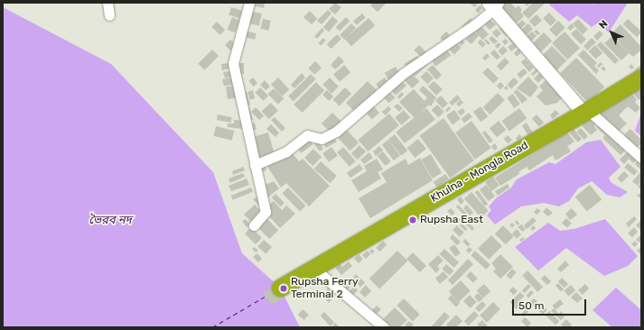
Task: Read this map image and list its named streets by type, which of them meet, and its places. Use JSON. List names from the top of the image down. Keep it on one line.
{"streets":{"highway":["Khulna - Mongla Road"]},"water":["ভৈরব নদ"],"places":["Rupsha East","Rupsha Ferry Terminal 2"],"scale_bar":"50 m","north":"top left"}
